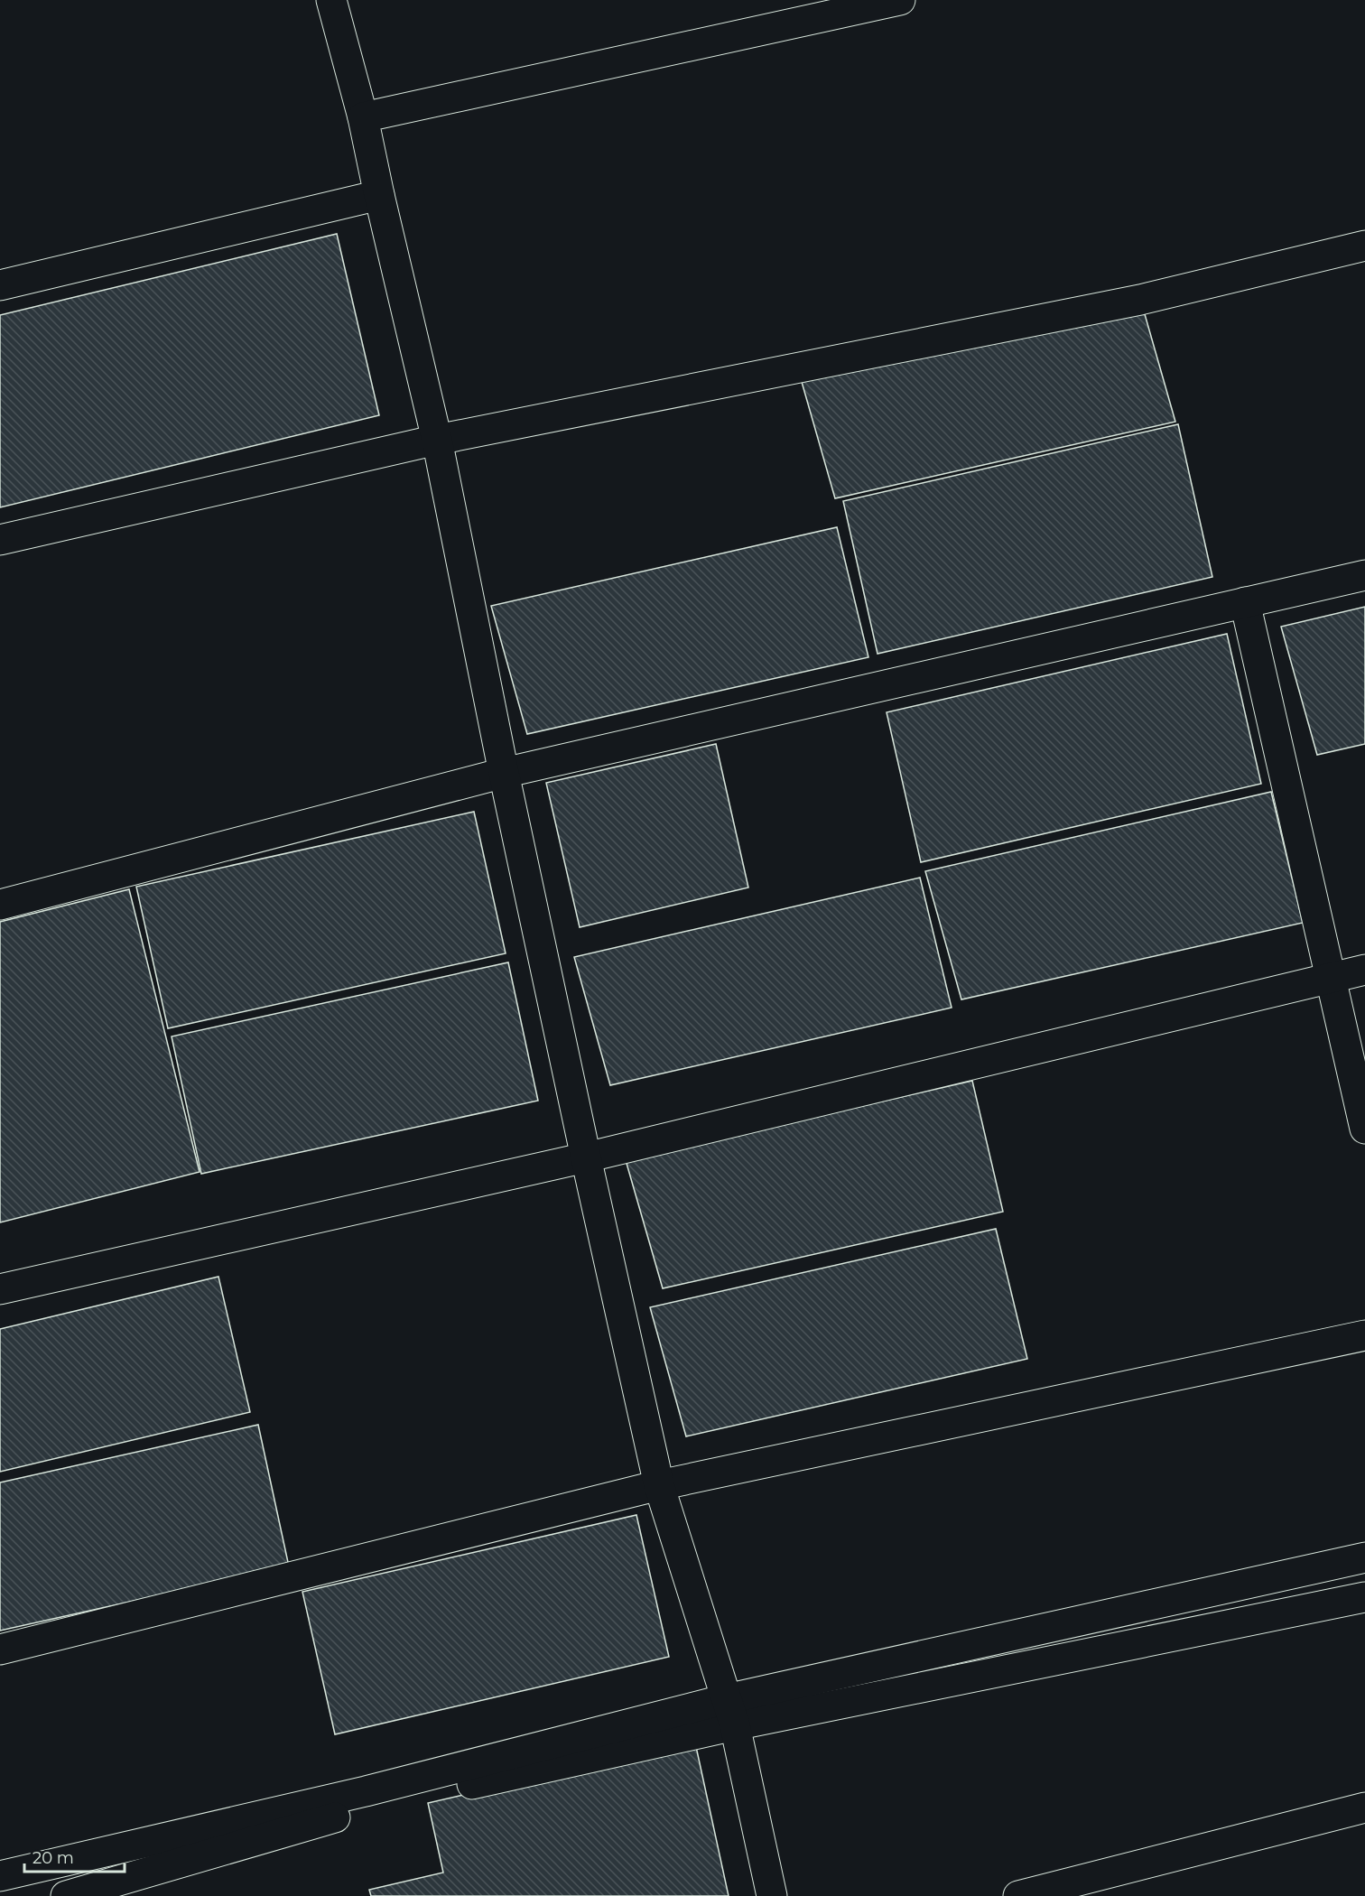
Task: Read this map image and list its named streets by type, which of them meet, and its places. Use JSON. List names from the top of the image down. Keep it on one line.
{"scale_bar":"20 m"}
